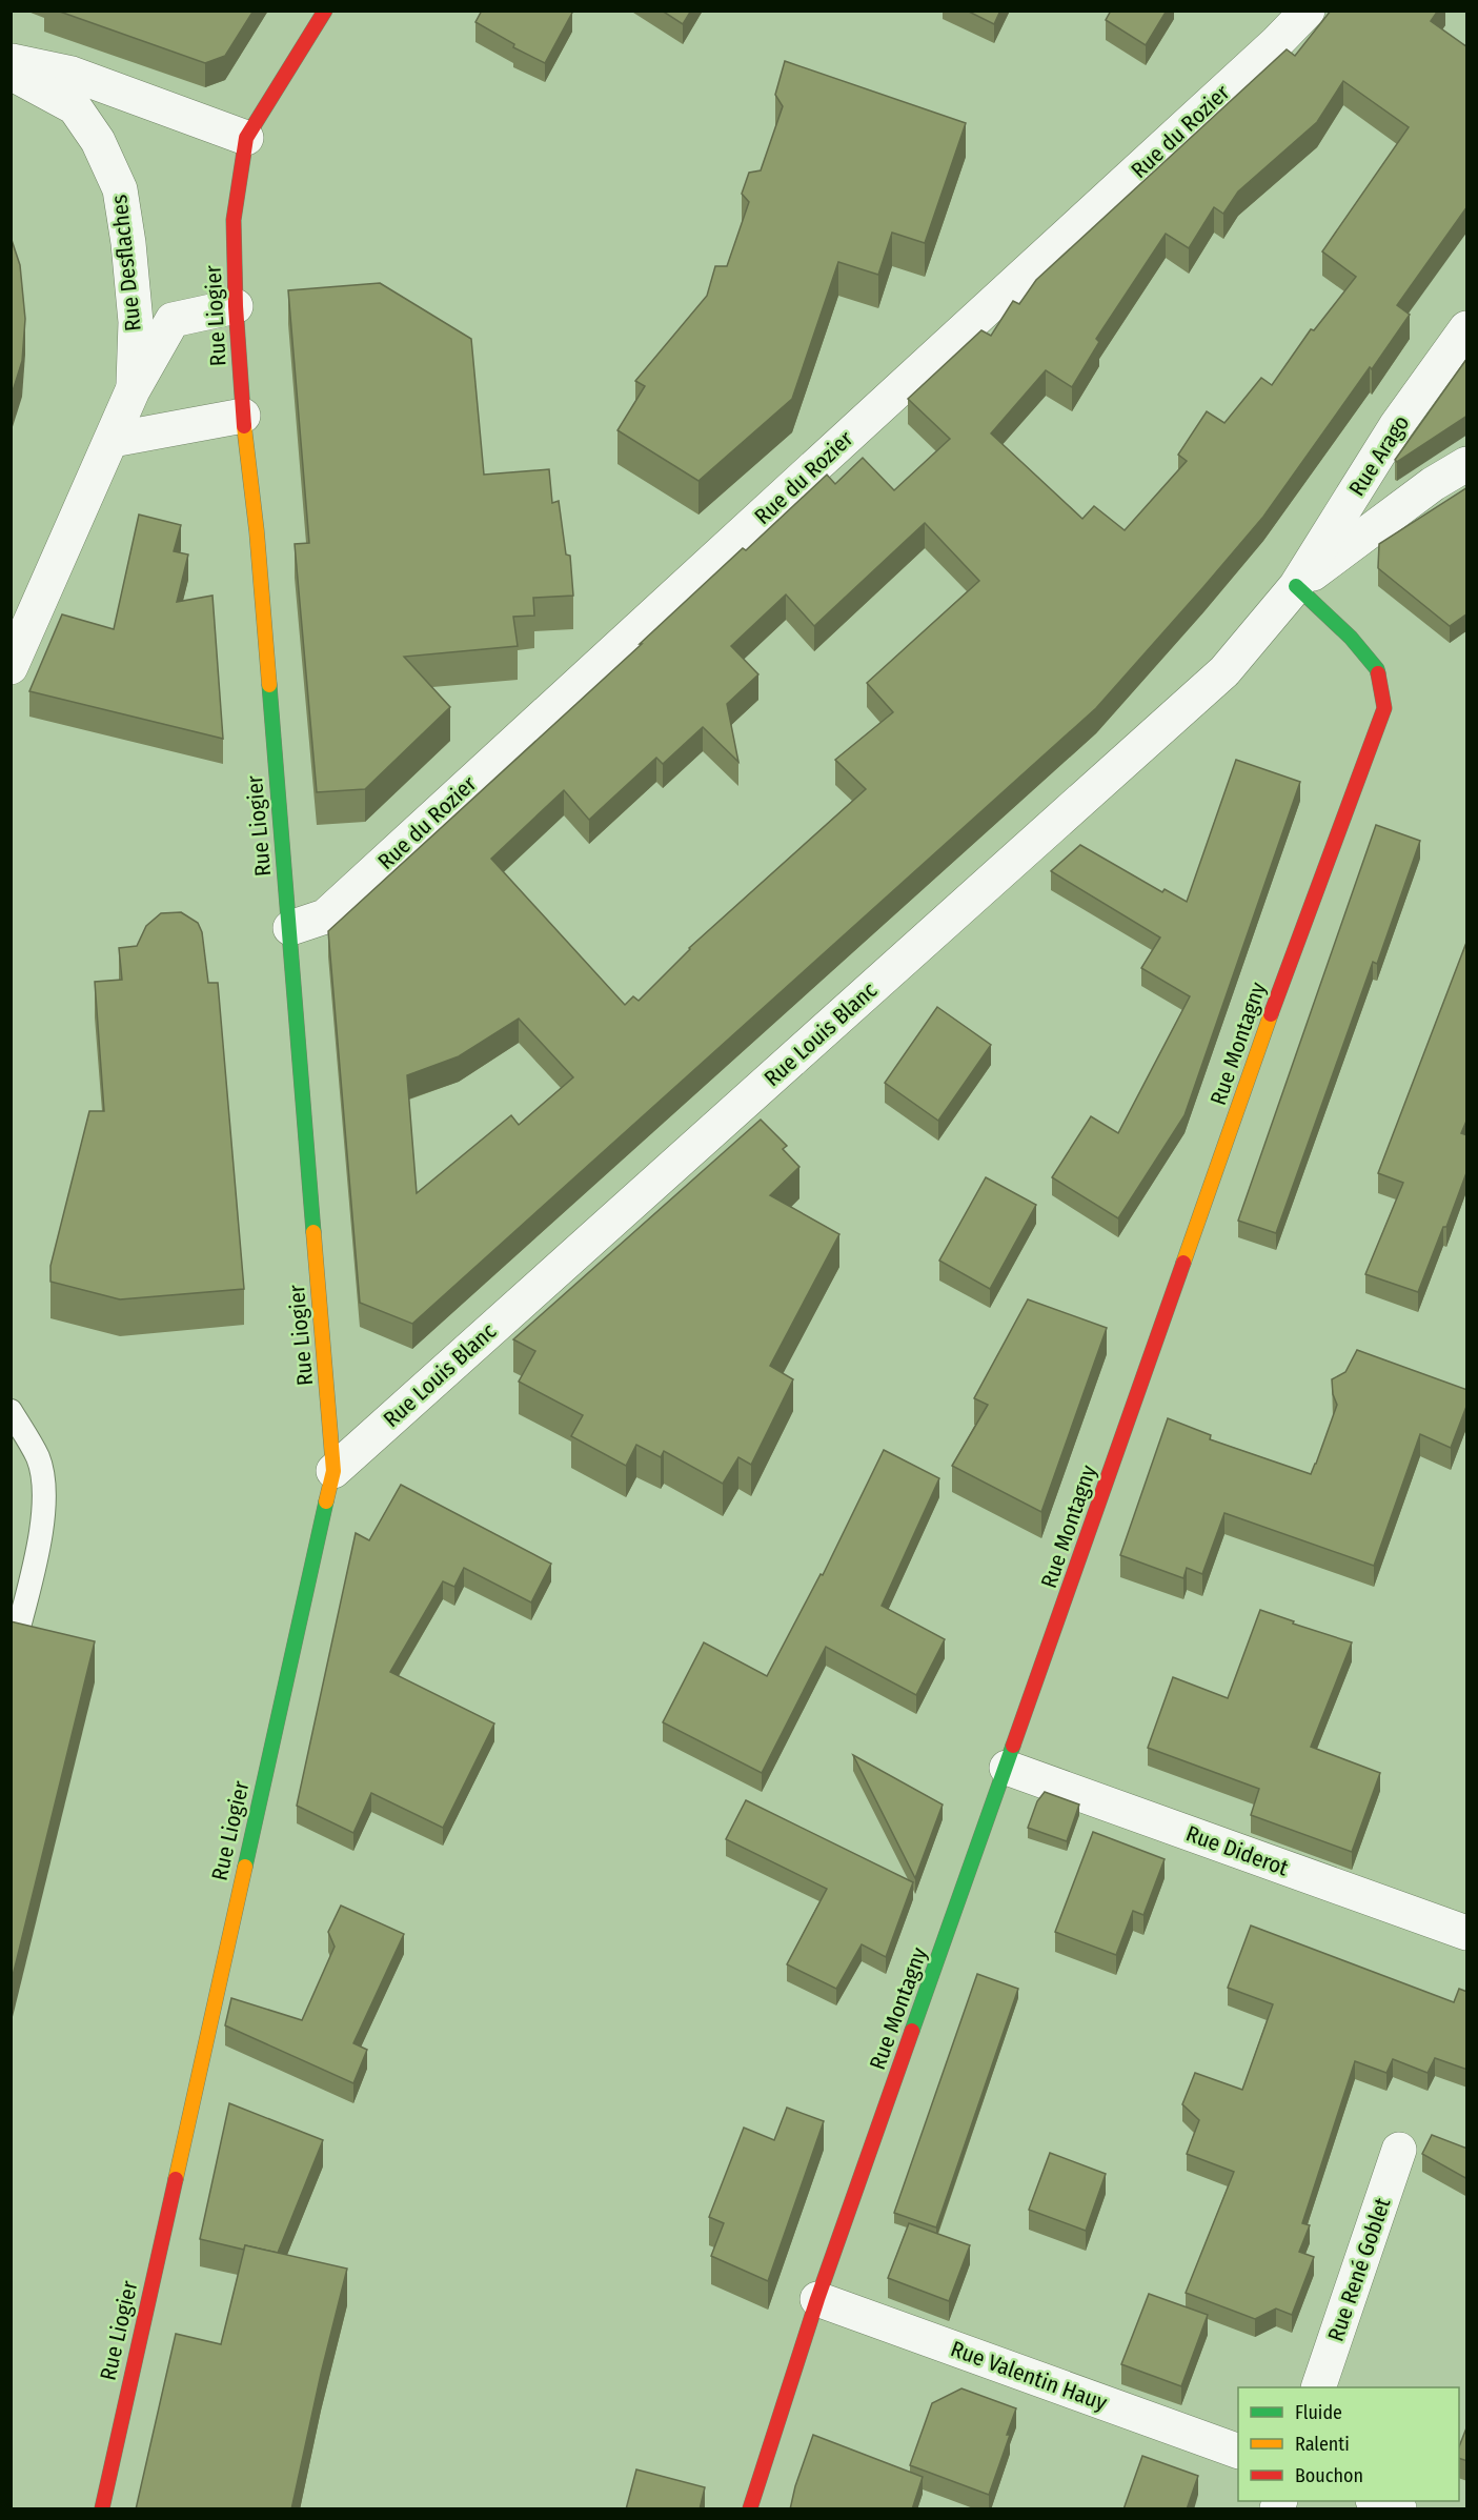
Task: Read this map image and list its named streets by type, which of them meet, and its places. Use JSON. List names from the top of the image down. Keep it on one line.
{"streets":{"street":["Rue du Rozier","Rue Desflaches","Rue Liogier","Rue Arago","Rue Louis Blanc","Rue Montagny","Rue Diderot","Rue René Goblet","Rue Valentin Hauy"]},"crossings":[["Rue du Rozier","Rue Liogier"],["Rue Liogier","Rue Louis Blanc"],["Rue Arago","Rue Louis Blanc"],["Rue Arago","Rue Montagny"],["Rue Louis Blanc","Rue Montagny"],["Rue Montagny","Rue Diderot"],["Rue Montagny","Rue Valentin Hauy"]],"legend":["Fluide","Ralenti","Bouchon"]}
